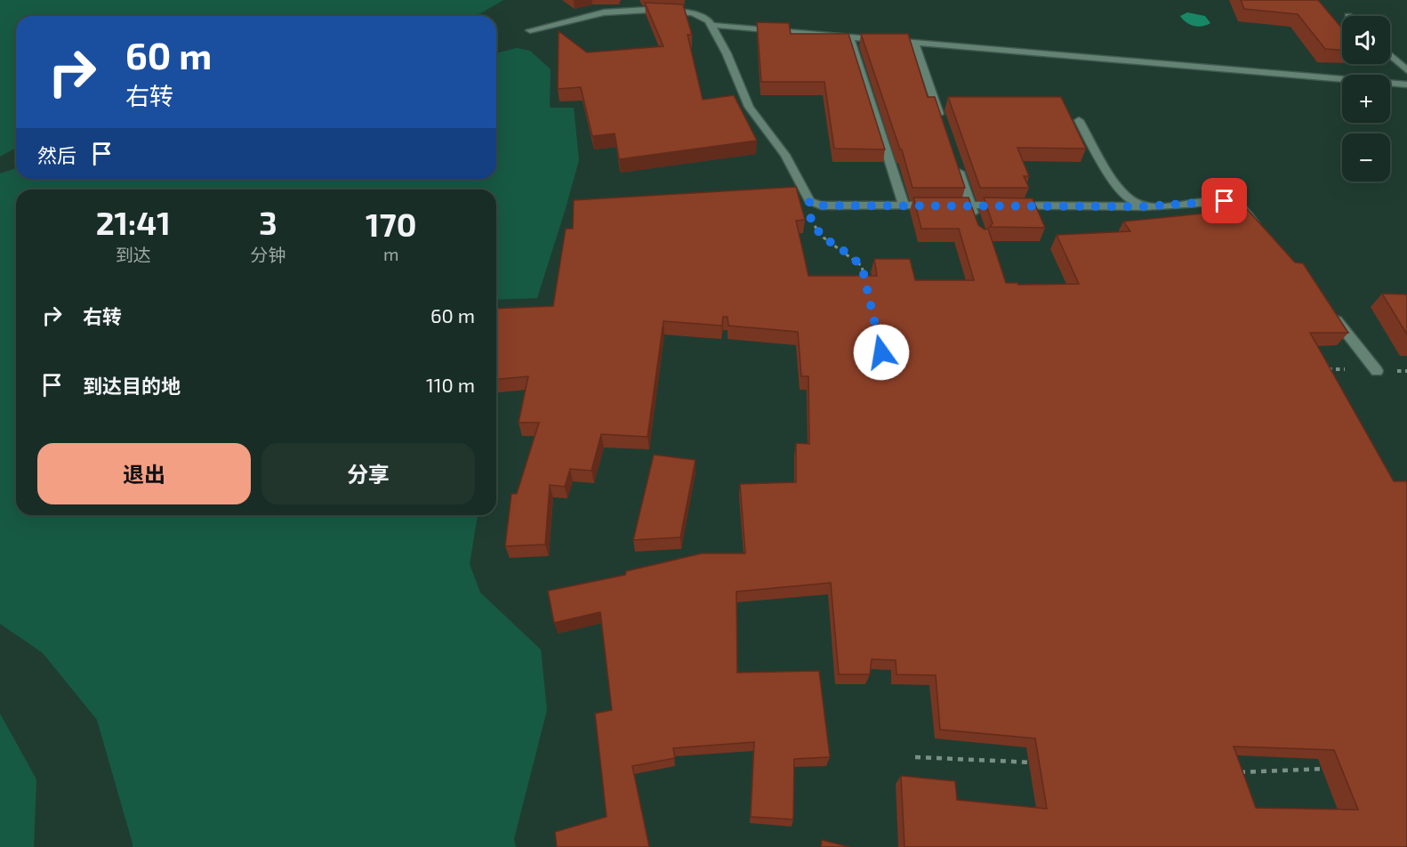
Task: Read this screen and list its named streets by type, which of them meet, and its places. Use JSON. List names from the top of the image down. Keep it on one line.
{"page":{"map_buttons":["+","−"],"turn":["60 m","右转"],"then":"然后","eta":["21:41","到达","3","分钟","170","m"],"list":[{"name":"右转","value":"60 m"},{"name":"到达目的地","value":"110 m"}],"buttons":["退出","分享"]}}
